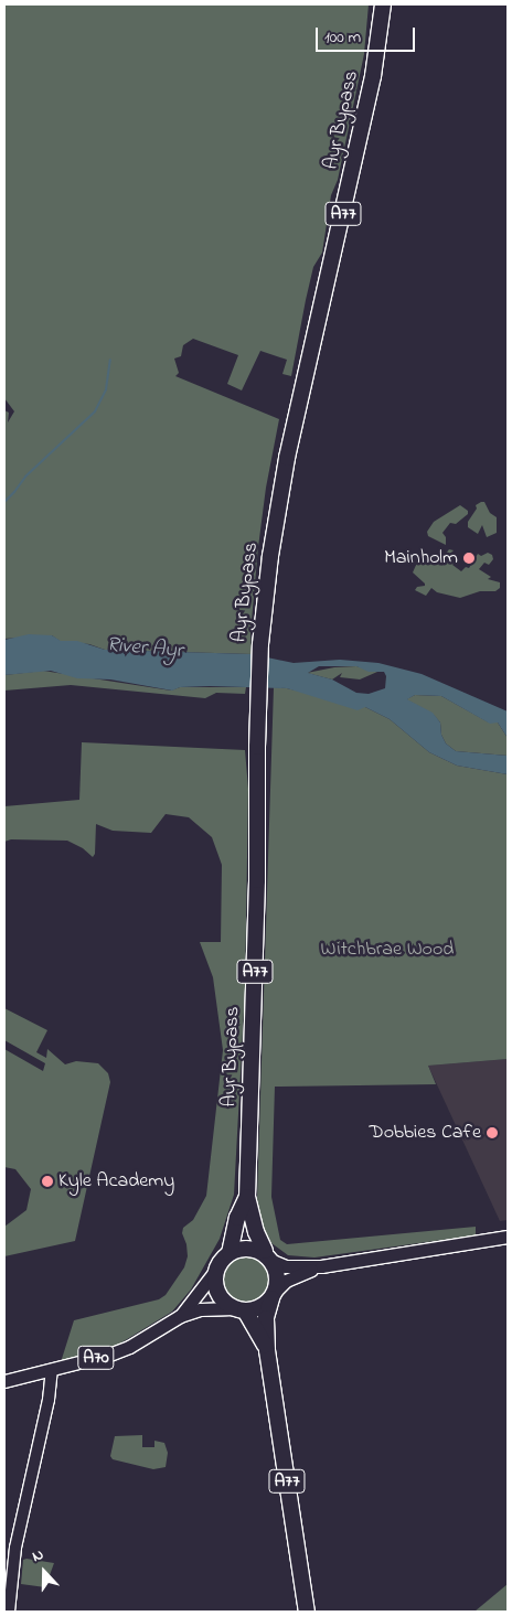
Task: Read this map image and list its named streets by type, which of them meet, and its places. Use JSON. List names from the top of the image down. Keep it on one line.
{"streets":{"highway":["Ayr Bypass","A77"],"main road":["A70"]},"crossings":[["Ayr Bypass","A77"],["Ayr Bypass","A70"],["A77","A70"]],"water":["River Ayr"],"parks":["Witchbrae Wood"],"places":["Mainholm","Dobbies Cafe","Kyle Academy"],"scale_bar":"100 m","north":"top"}
